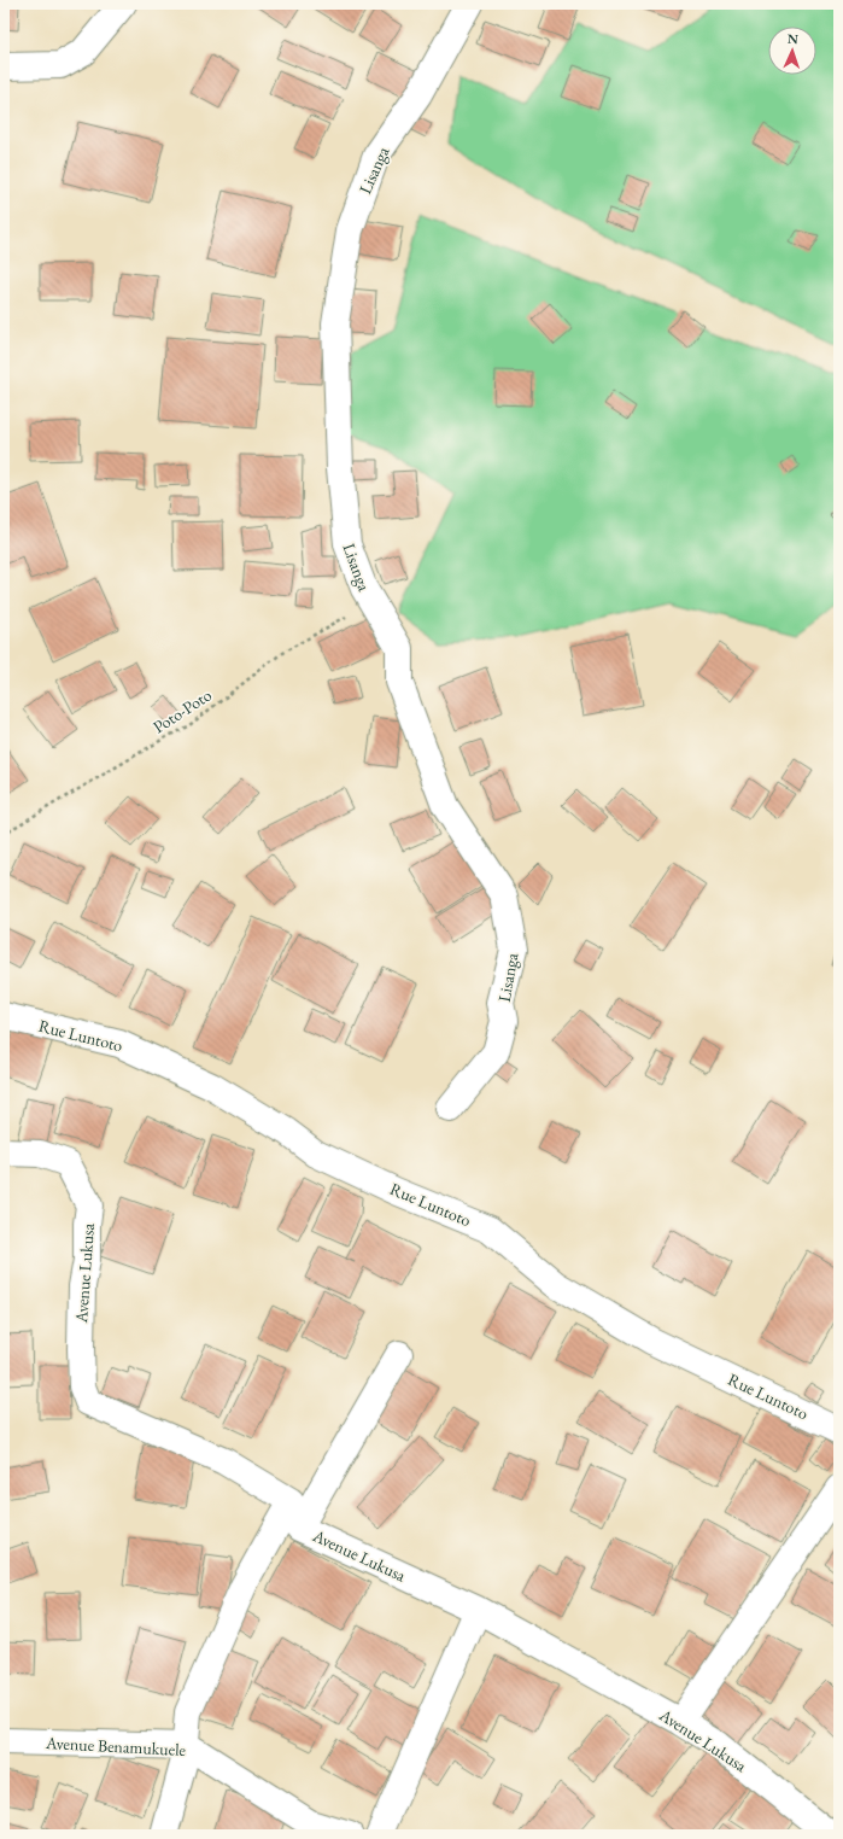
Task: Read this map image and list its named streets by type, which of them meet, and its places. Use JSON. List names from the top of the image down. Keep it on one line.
{"streets":{"street":["Lisanga","Rue Luntoto","Avenue Lukusa","Avenue Benamukuele"],"path":["Poto-Poto"]},"crossings":[["Lisanga","Poto-Poto"]],"north":"top"}
